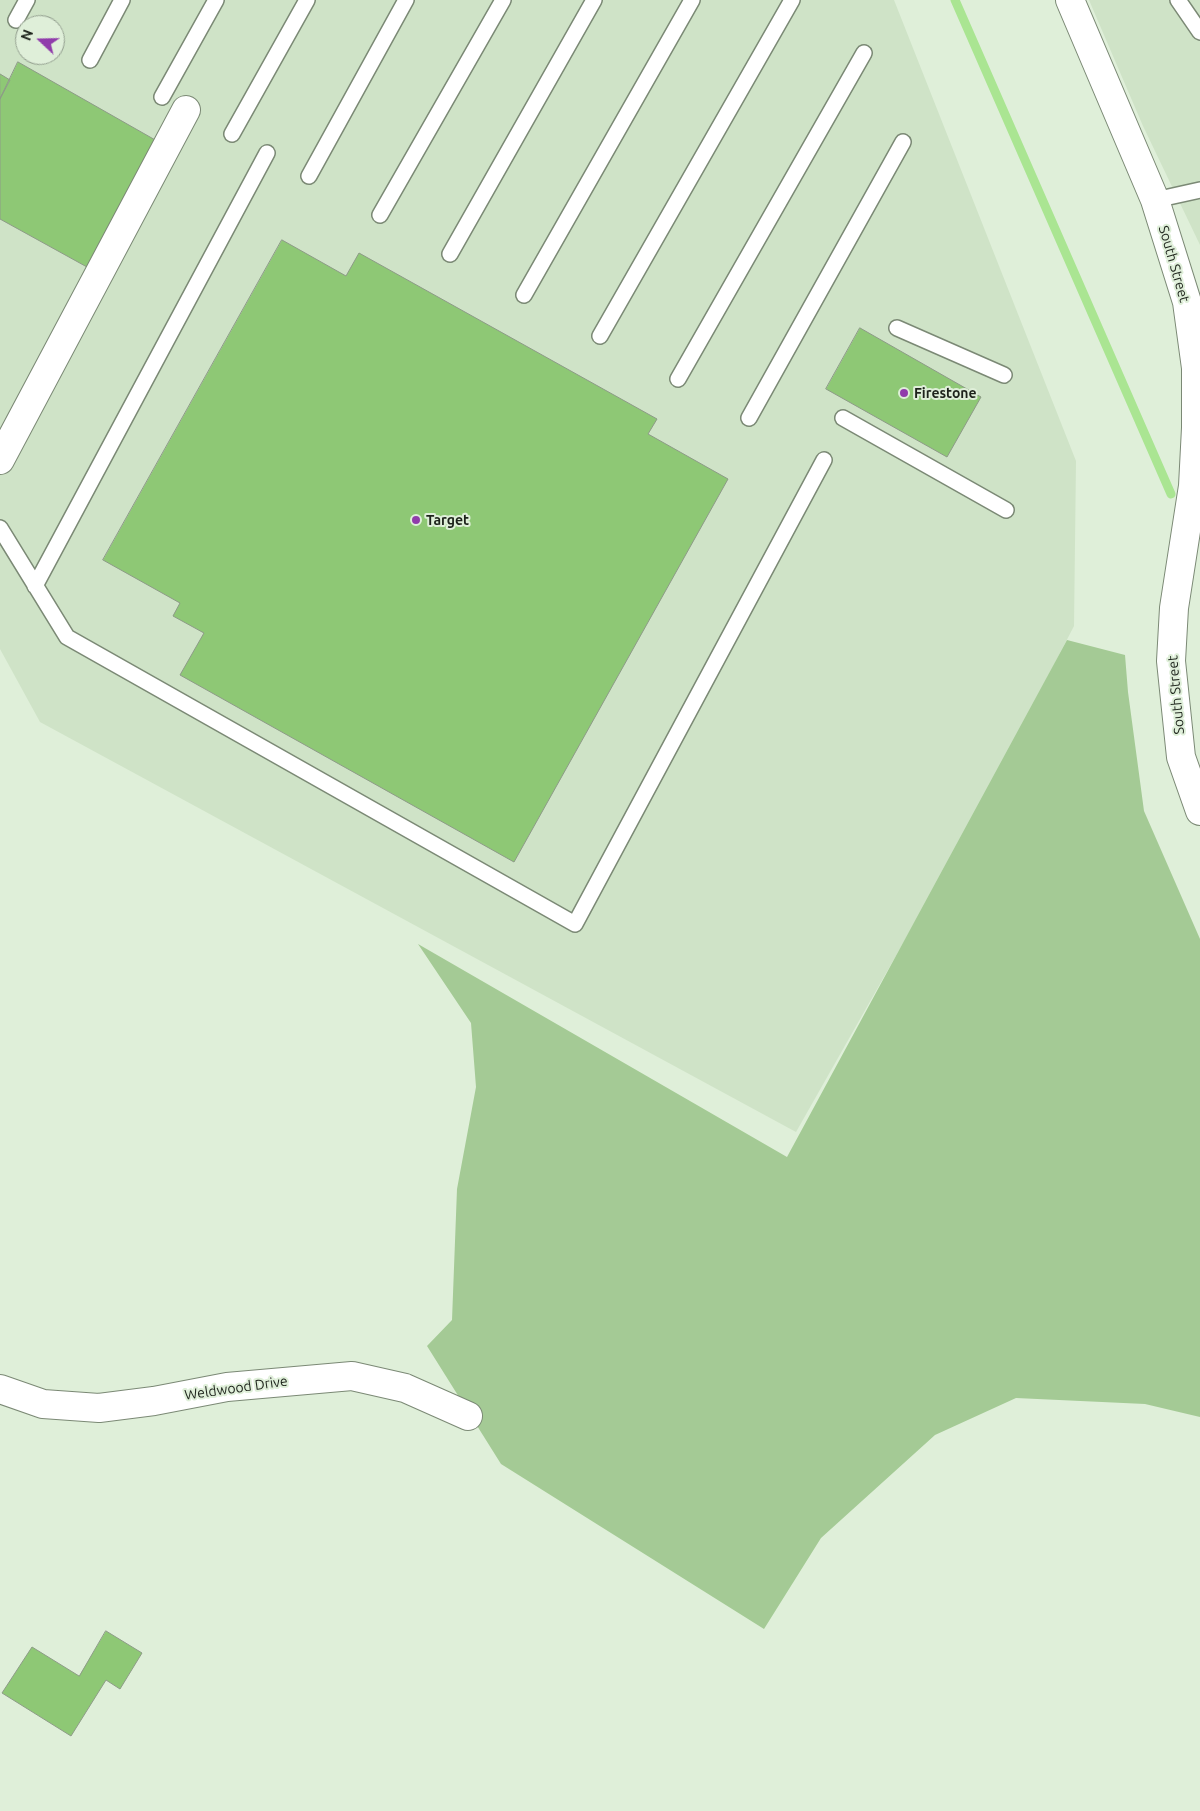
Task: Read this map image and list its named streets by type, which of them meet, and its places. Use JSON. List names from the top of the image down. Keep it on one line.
{"streets":{"street":["South Street","Weldwood Drive"]},"places":["Firestone","Target"],"north":"left"}
